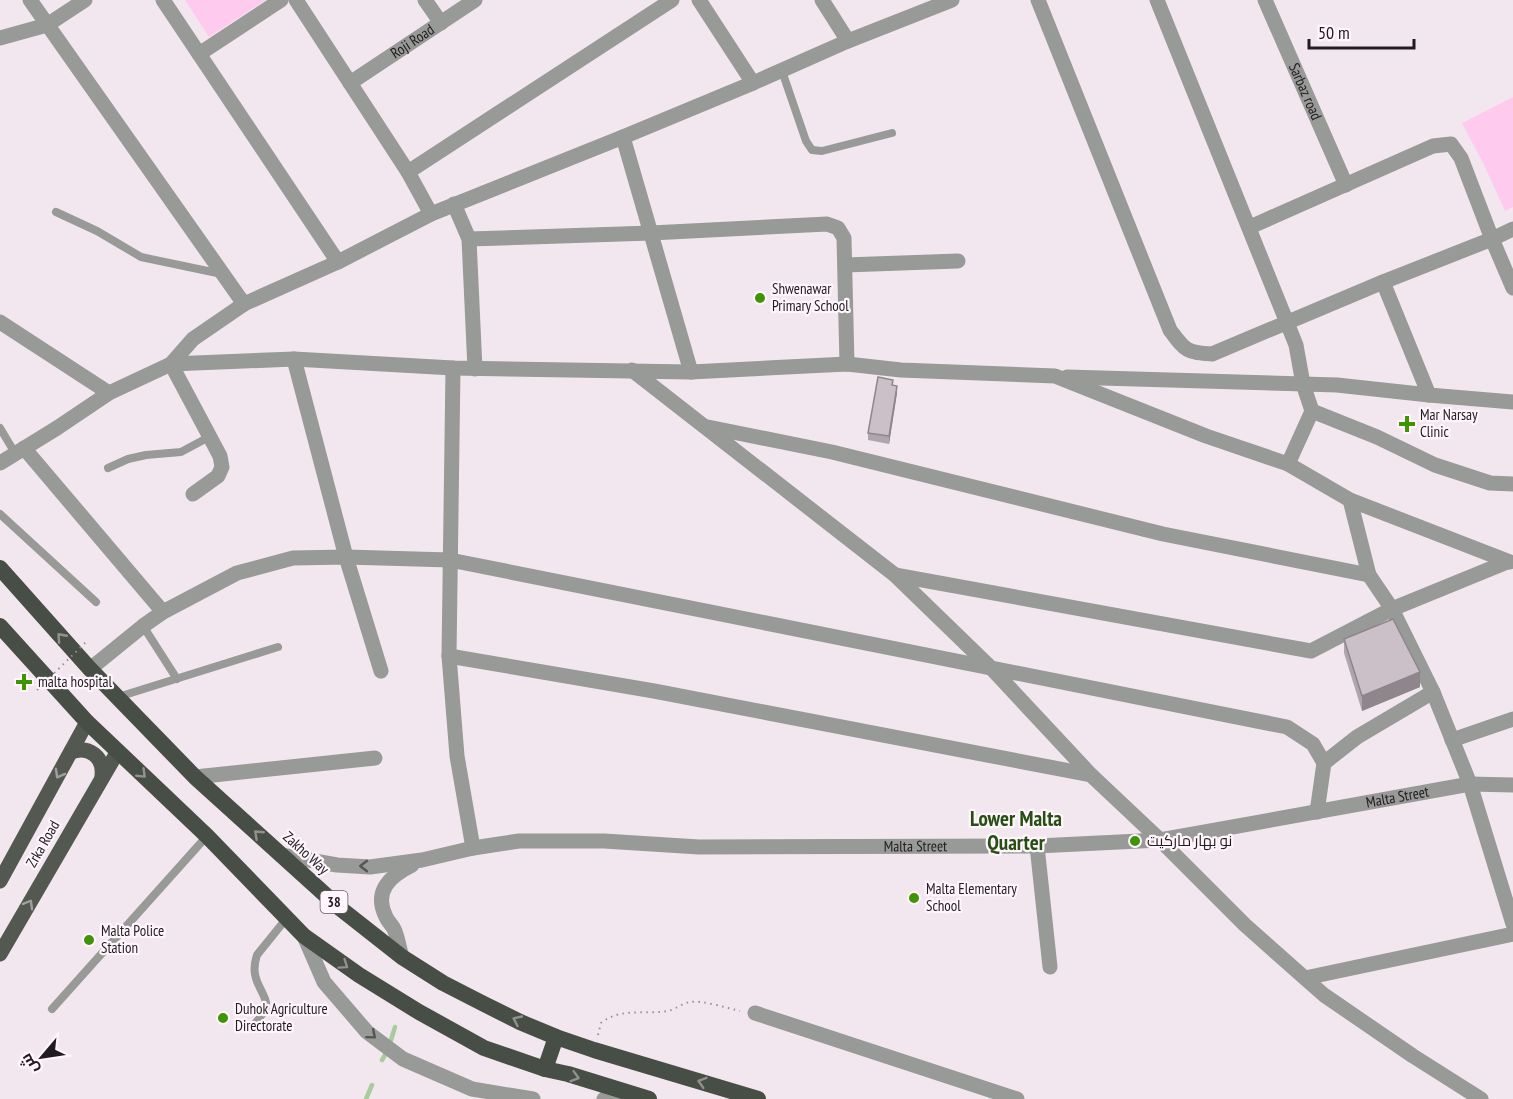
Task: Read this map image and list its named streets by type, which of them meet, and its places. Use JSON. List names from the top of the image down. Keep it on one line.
{"streets":{"highway":["Zakho Way","38"],"main road":["Zrka Road"],"street":["Roji Road","Sarbaz road","Malta Street"]},"crossings":[["Malta Street","Zakho Way"]],"districts":["Lower Malta Quarter"],"places":{"other":["Shwenawar Primary School","نو بهار ماركيت","Malta Elementary School","Malta Police Station","Duhok Agriculture Directorate"],"health":["Mar Narsay Clinic","malta hospital"]},"scale_bar":"50 m","north":"bottom left"}
